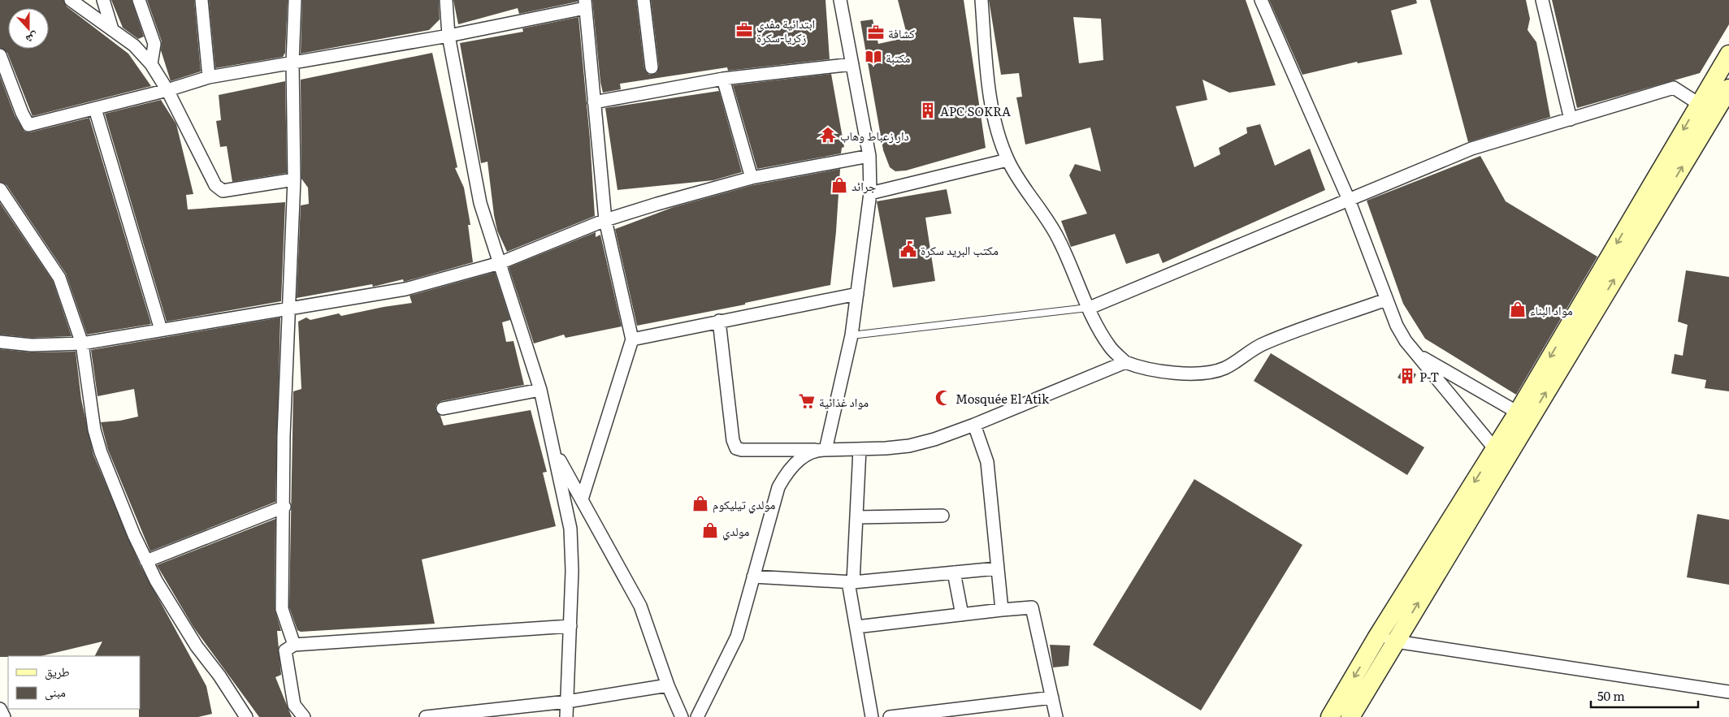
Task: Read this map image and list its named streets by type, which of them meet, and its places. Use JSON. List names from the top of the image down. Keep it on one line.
{"places":{"office":["ابتدائية مفدي زكريا-سكرة","كشافة"],"library":["مكتبة"],"building":["APC SOKRA","P-T"],"temple":["دار زعباط وهاب"],"shop":["جرائد","مواد البناء","مولدي تيليكوم","مولدي"],"public building":["مكتب البريد سكرة"],"mosque":["Mosquée El Atik"],"supermarket":["مواد غذائية"]},"legend":["طريق","مبنى"],"scale_bar":"50 m","north":"bottom"}
